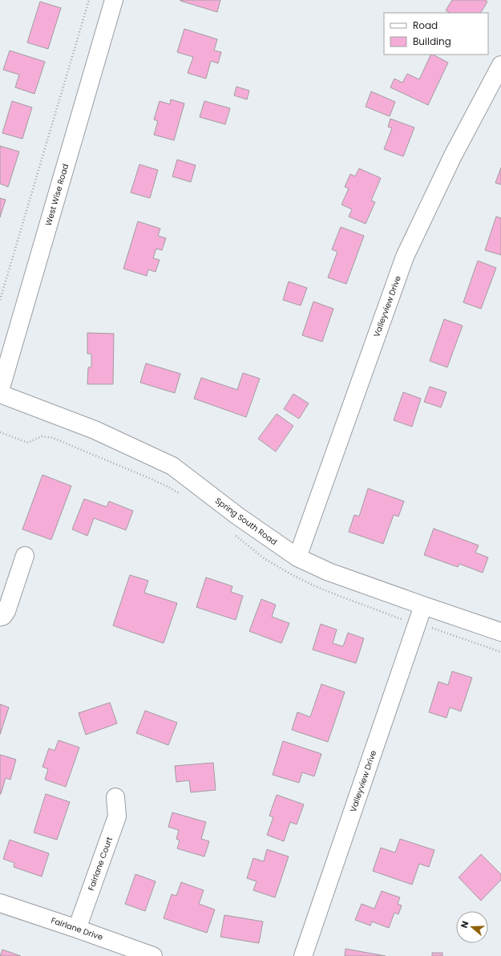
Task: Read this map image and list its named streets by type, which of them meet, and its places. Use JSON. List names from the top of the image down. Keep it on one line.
{"streets":{"street":["West Wise Road","Valleyview Drive","Spring South Road","Fairlane Court","Fairlane Drive"]},"crossings":[["Valleyview Drive","Spring South Road"],["Fairlane Court","Fairlane Drive"]],"legend":["Road","Building"],"north":"left"}
